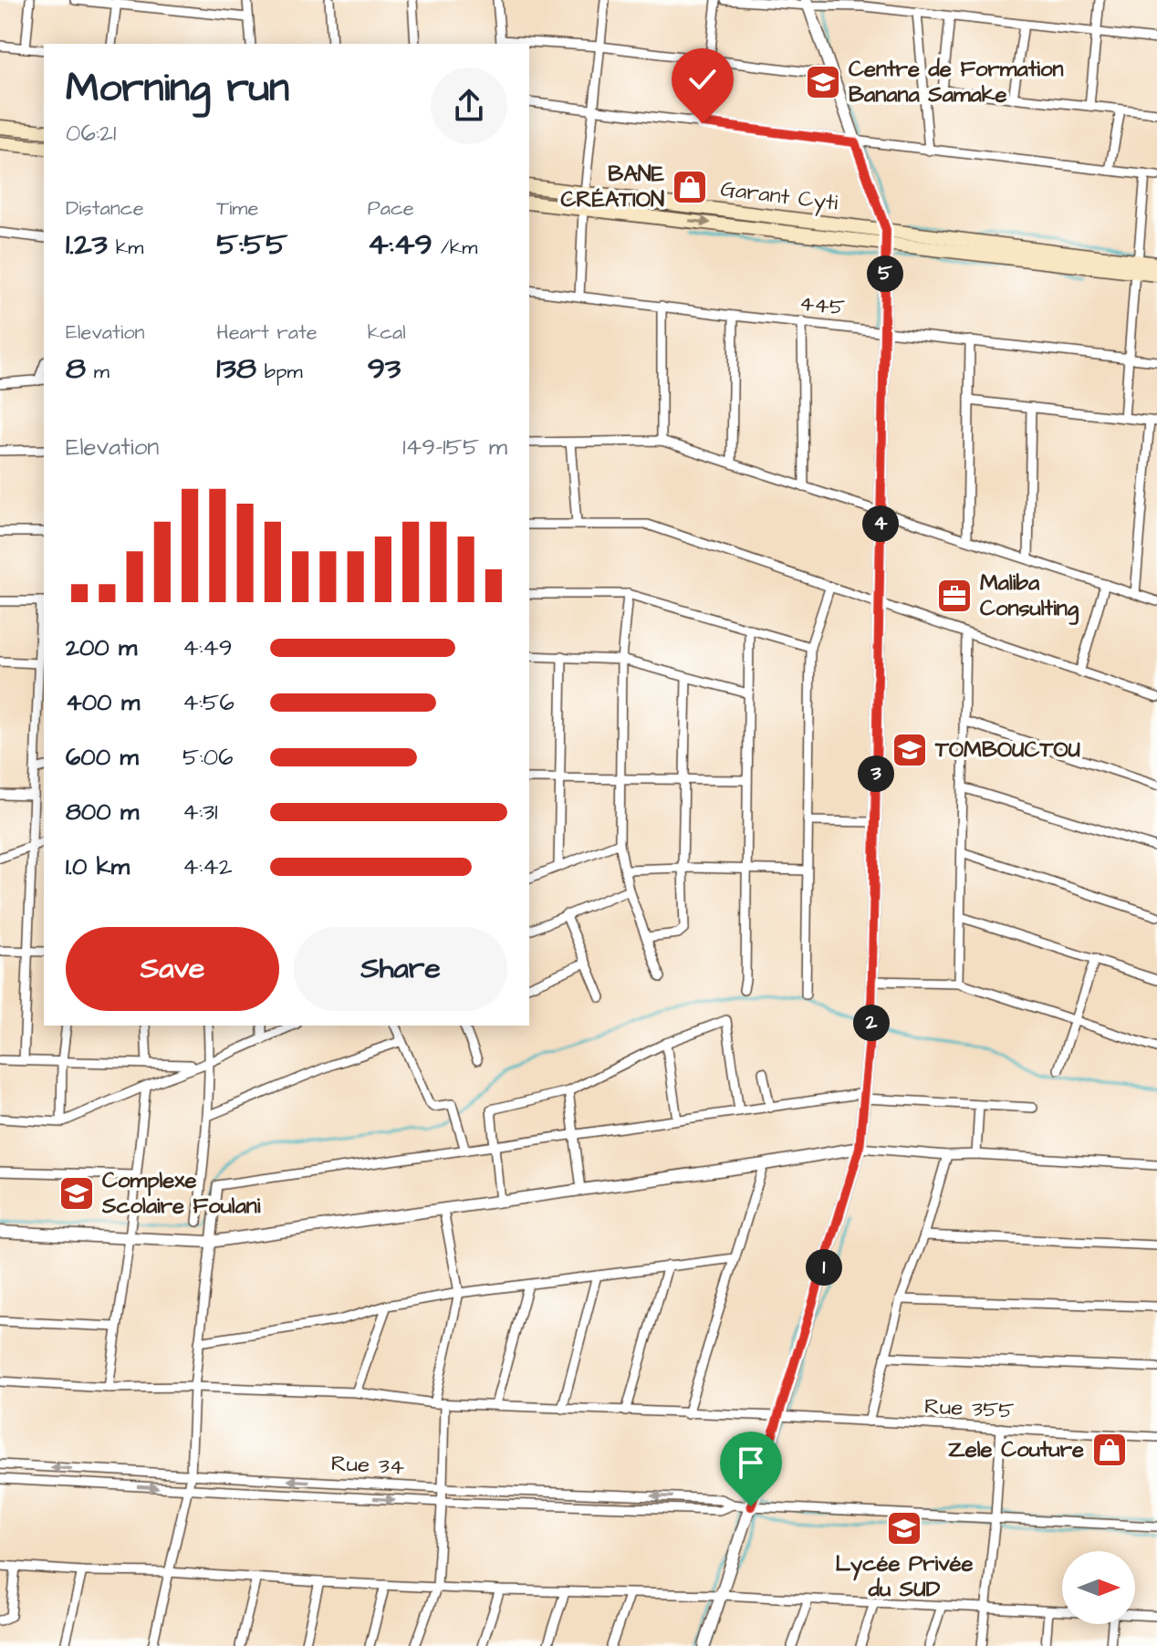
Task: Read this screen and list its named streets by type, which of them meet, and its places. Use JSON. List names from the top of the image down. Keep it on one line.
{"streets":{"main road":["Garant Cyti"],"street":["445","Rue 355","Rue 34"]},"places":{"school or university":["Centre de Formation Banana Samake","TOMBOUCTOU","Complexe Scolaire Foulani","Lycée Privée du SUD"],"shop":["BANE CRÉATION","Zele Couture"],"office":["Maliba Consulting"]},"north":"right","page":{"heading":["Morning run","06:21"],"stats":[["Distance","1.23 km"],["Time","5:55"],["Pace","4:49 /km"],["Elevation","8 m"],["Heart rate","138 bpm"],["kcal","93"]],"pins":["5","4","3","2","1"],"chart":["Elevation","149–155 m"],"list":[{"name":"200 m","note":"4:49"},{"name":"400 m","note":"4:56"},{"name":"600 m","note":"5:06"},{"name":"800 m","note":"4:31"},{"name":"1.0 km","note":"4:42"}],"buttons":["Save","Share"]}}
